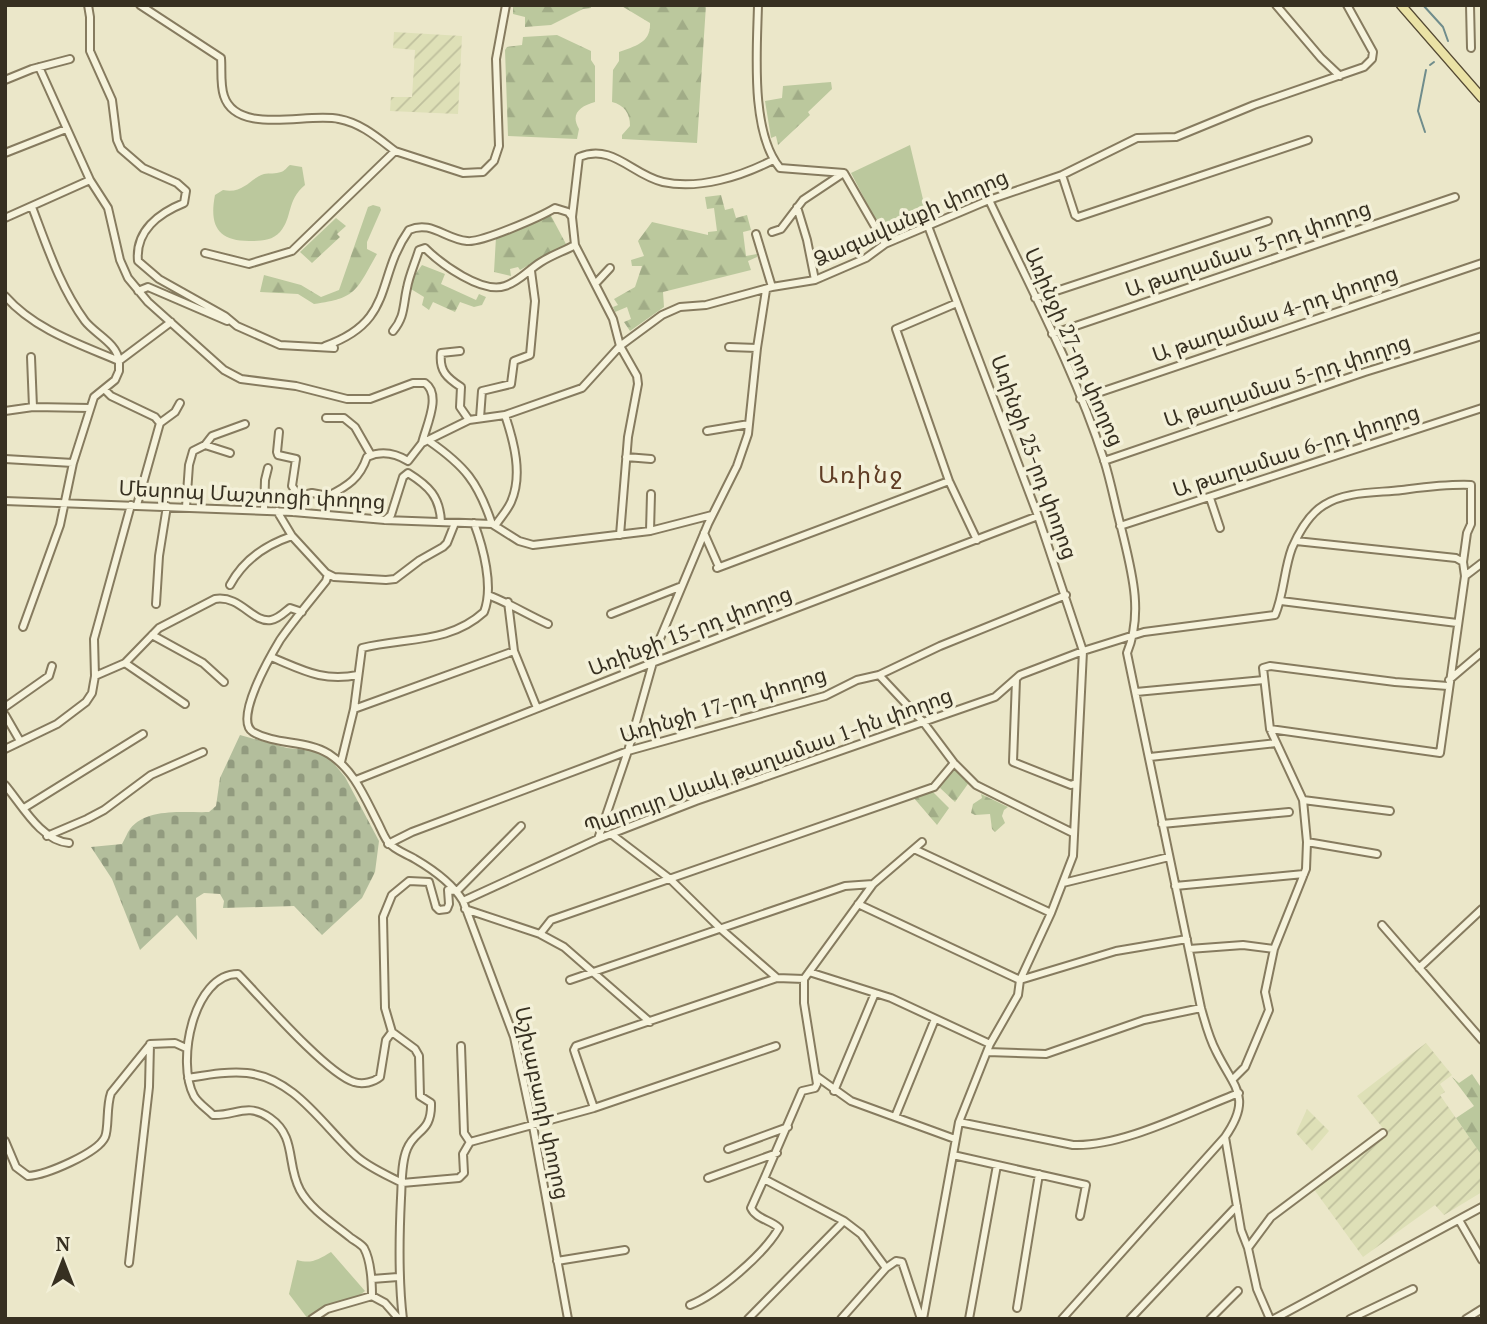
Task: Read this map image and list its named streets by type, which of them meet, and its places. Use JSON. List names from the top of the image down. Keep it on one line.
{"streets":{"street":["Ձագավանքի փողոց","Ա թաղամաս 3-րդ փողոց","Ա թաղամաս 4-րդ փողոց","Առինջի 27-րդ փողոց","Ա թաղամաս 5-րդ փողոց","Ա թաղամաս 6-րդ փողոց","Առինջի 25-րդ փողոց","Մեսրոպ Մաշտոցի փողոց","Առինջի 15-րդ փողոց","Առինջի 17-րդ փողոց","Պարույր Սևակ թաղամաս 1-ին փողոց","Աշխաբադի փողոց"]},"crossings":[["Ձագավանքի փողոց","Առինջի 27-րդ փողոց"],["Ձագավանքի փողոց","Առինջի 25-րդ փողոց"],["Ա թաղամաս 3-րդ փողոց","Առինջի 27-րդ փողոց"],["Ա թաղամաս 4-րդ փողոց","Առինջի 27-րդ փողոց"],["Առինջի 27-րդ փողոց","Ա թաղամաս 5-րդ փողոց"],["Առինջի 27-րդ փողոց","Ա թաղամաս 6-րդ փողոց"],["Առինջի 25-րդ փողոց","Առինջի 15-րդ փողոց"],["Առինջի 25-րդ փողոց","Առինջի 17-րդ փողոց"],["Առինջի 25-րդ փողոց","Պարույր Սևակ թաղամաս 1-ին փողոց"],["Պարույր Սևակ թաղամաս 1-ին փողոց","Աշխաբադի փողոց"]],"districts":["Առինջ"],"north":"top"}
